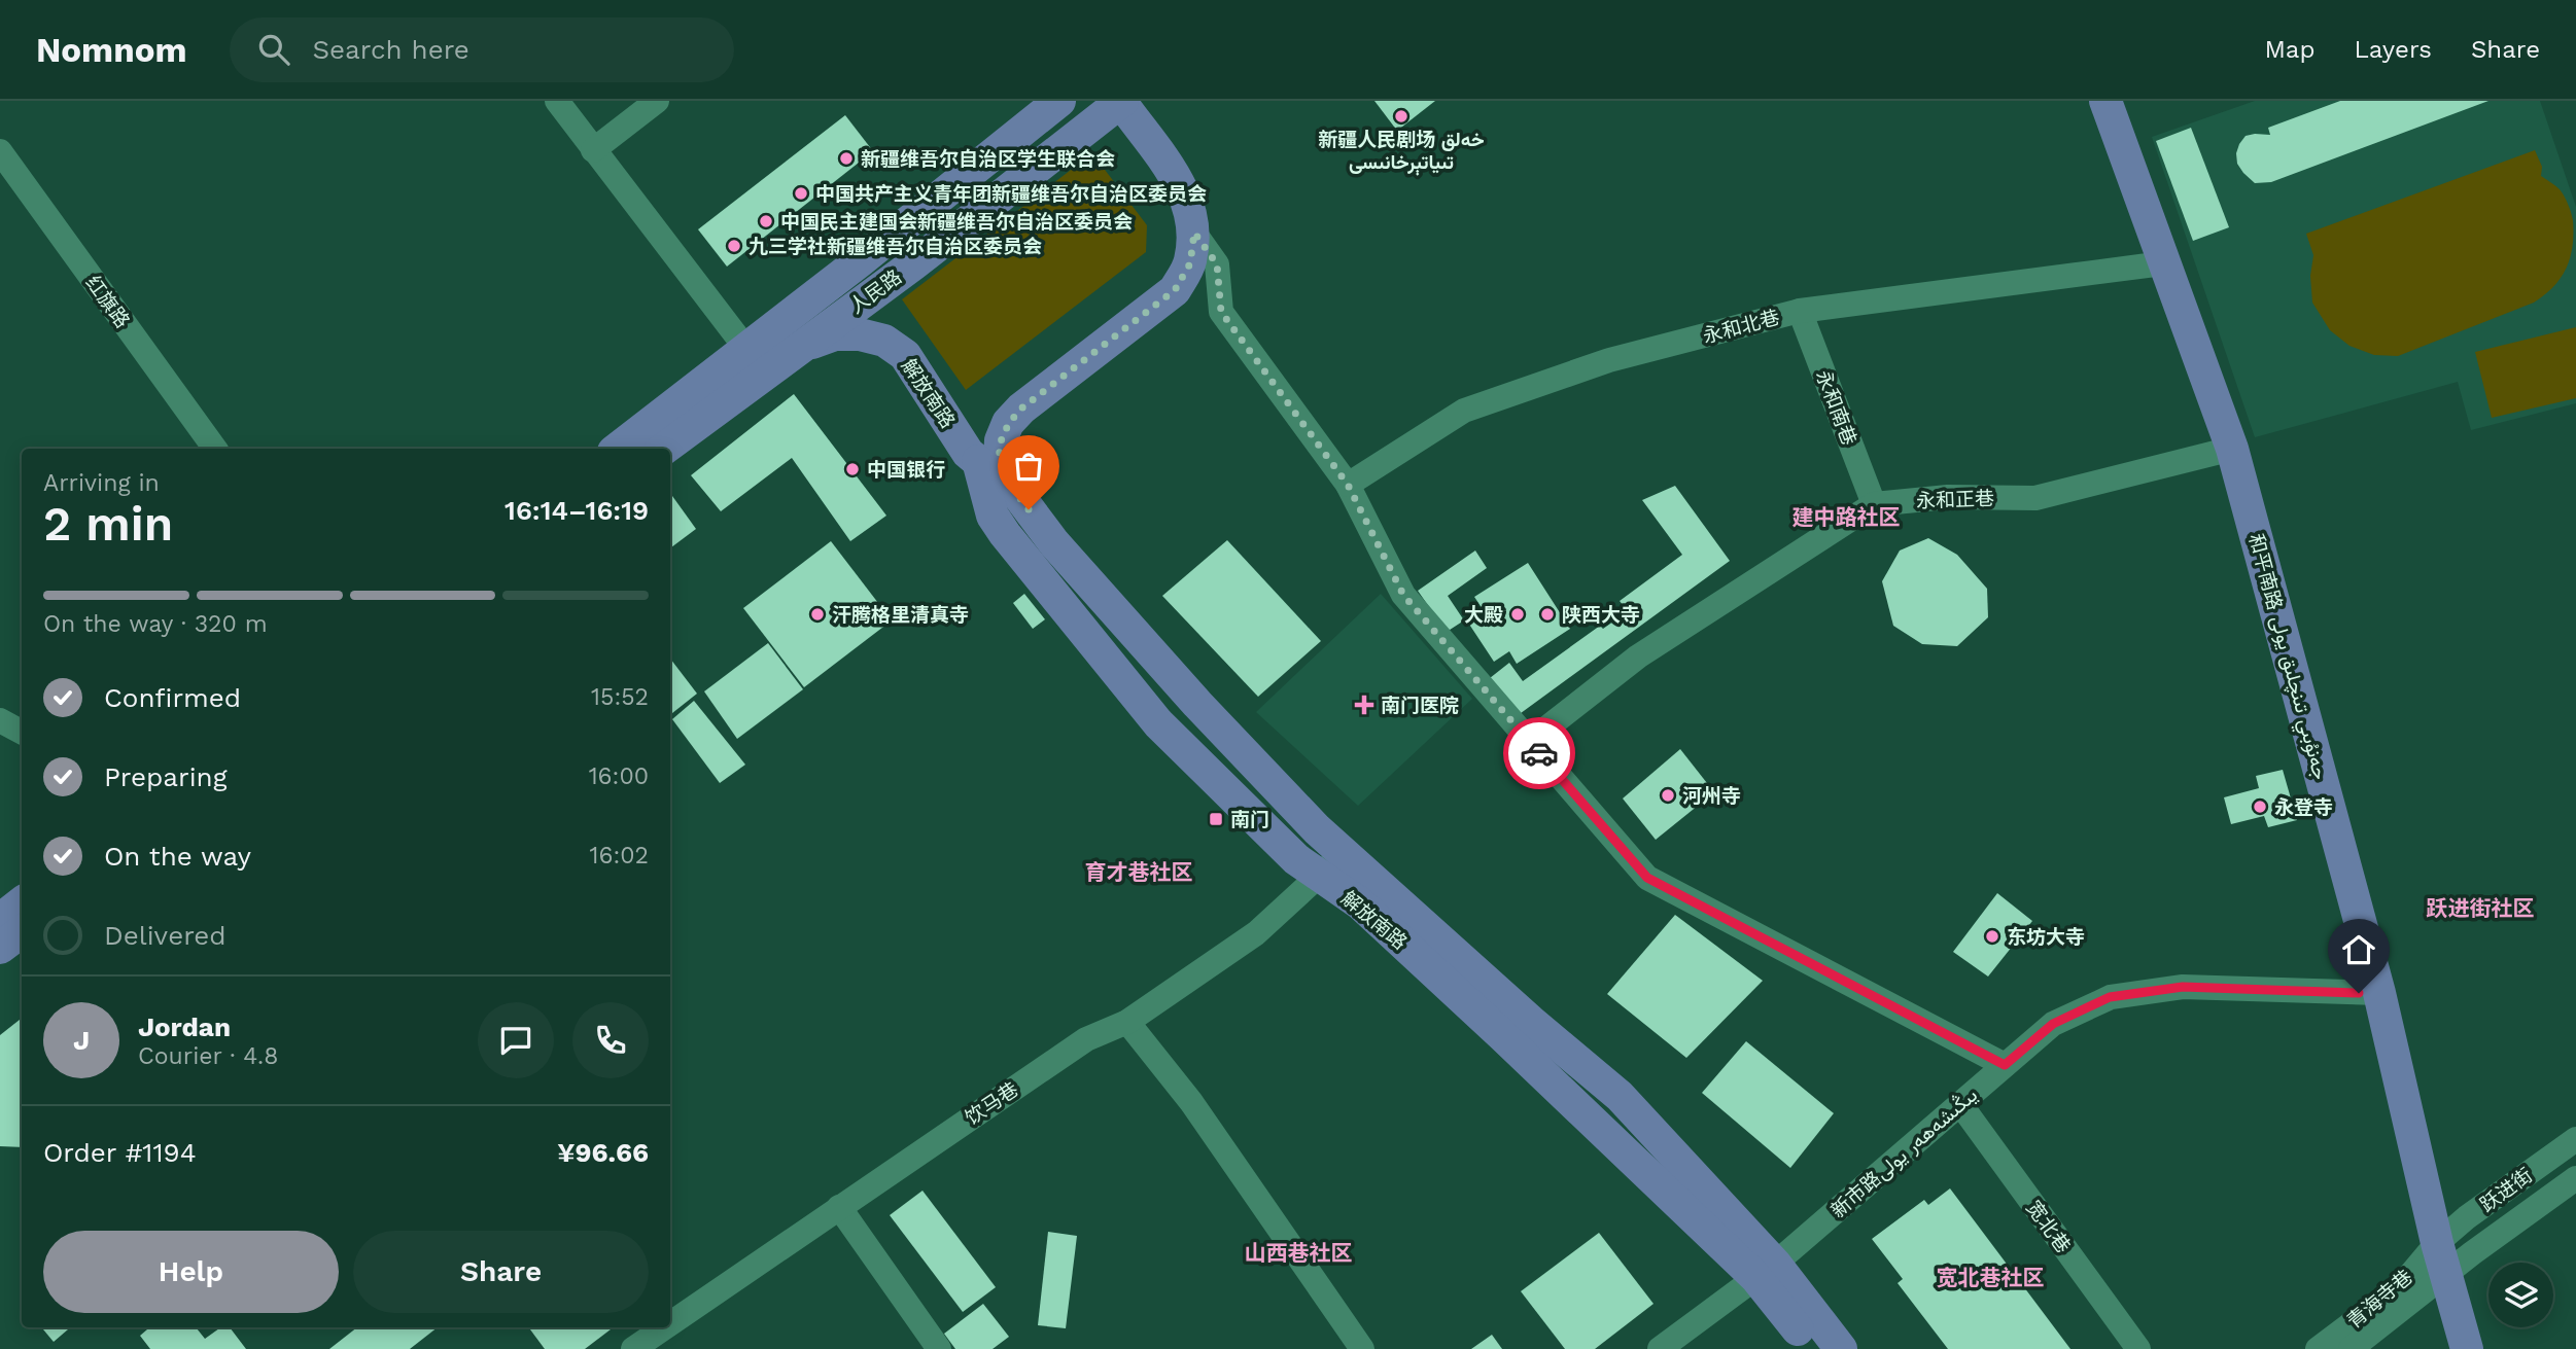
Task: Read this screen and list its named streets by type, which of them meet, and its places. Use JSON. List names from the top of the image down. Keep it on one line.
{"streets":{"main road":["人民路","解放南路","和平南路 جەنۇبىي تىنچلىق يولى"],"street":["红旗路","永和北巷","永和南巷","永和正巷","饮马巷","新市路يىڭىشەھەر يولى","跃进街","宽北巷","青海寺巷"]},"crossings":[["人民路","解放南路"],["永和北巷","永和南巷"],["永和北巷","和平南路 جەنۇبىي تىنچلىق يولى"],["解放南路","饮马巷"],["解放南路","新市路يىڭىشەھەر يولى"],["永和南巷","永和正巷"],["永和正巷","和平南路 جەنۇبىي تىنچلىق يولى"],["和平南路 جەنۇبىي تىنچلىق يولى","新市路يىڭىشەھەر يولى"],["和平南路 جەنۇبىي تىنچلىق يولى","跃进街"],["和平南路 جەنۇبىي تىنچلىق يولى","青海寺巷"],["新市路يىڭىشەھەر يولى","宽北巷"],["跃进街","青海寺巷"]],"districts":["建中路社区","育才巷社区","跃进街社区","山西巷社区","宽北巷社区"],"places":{"other":["新疆人民剧场 خەلق تىياتېرخانىسى","新疆维吾尔自治区学生联合会","中国共产主义青年团新疆维吾尔自治区委员会","中国民主建国会新疆维吾尔自治区委员会","九三学社新疆维吾尔自治区委员会","中国银行","汗腾格里清真寺","大殿","陕西大寺","河州寺","永登寺","东坊大寺"],"health":["南门医院"],"transit":["南门"]},"page":{"header":"Nomnom","search":"Search here","nav":["Map","Layers","Share"],"heading":["2 min","Arriving in","16:14–16:19"],"panel":["Jordan","Courier · 4.8","Order #1194","¥96.66"],"bar":"On the way · 320 m","list":[["Confirmed","15:52"],["Preparing","16:00"],["On the way","16:02"],"Delivered"],"round":"J","buttons":["Help","Share"]}}
